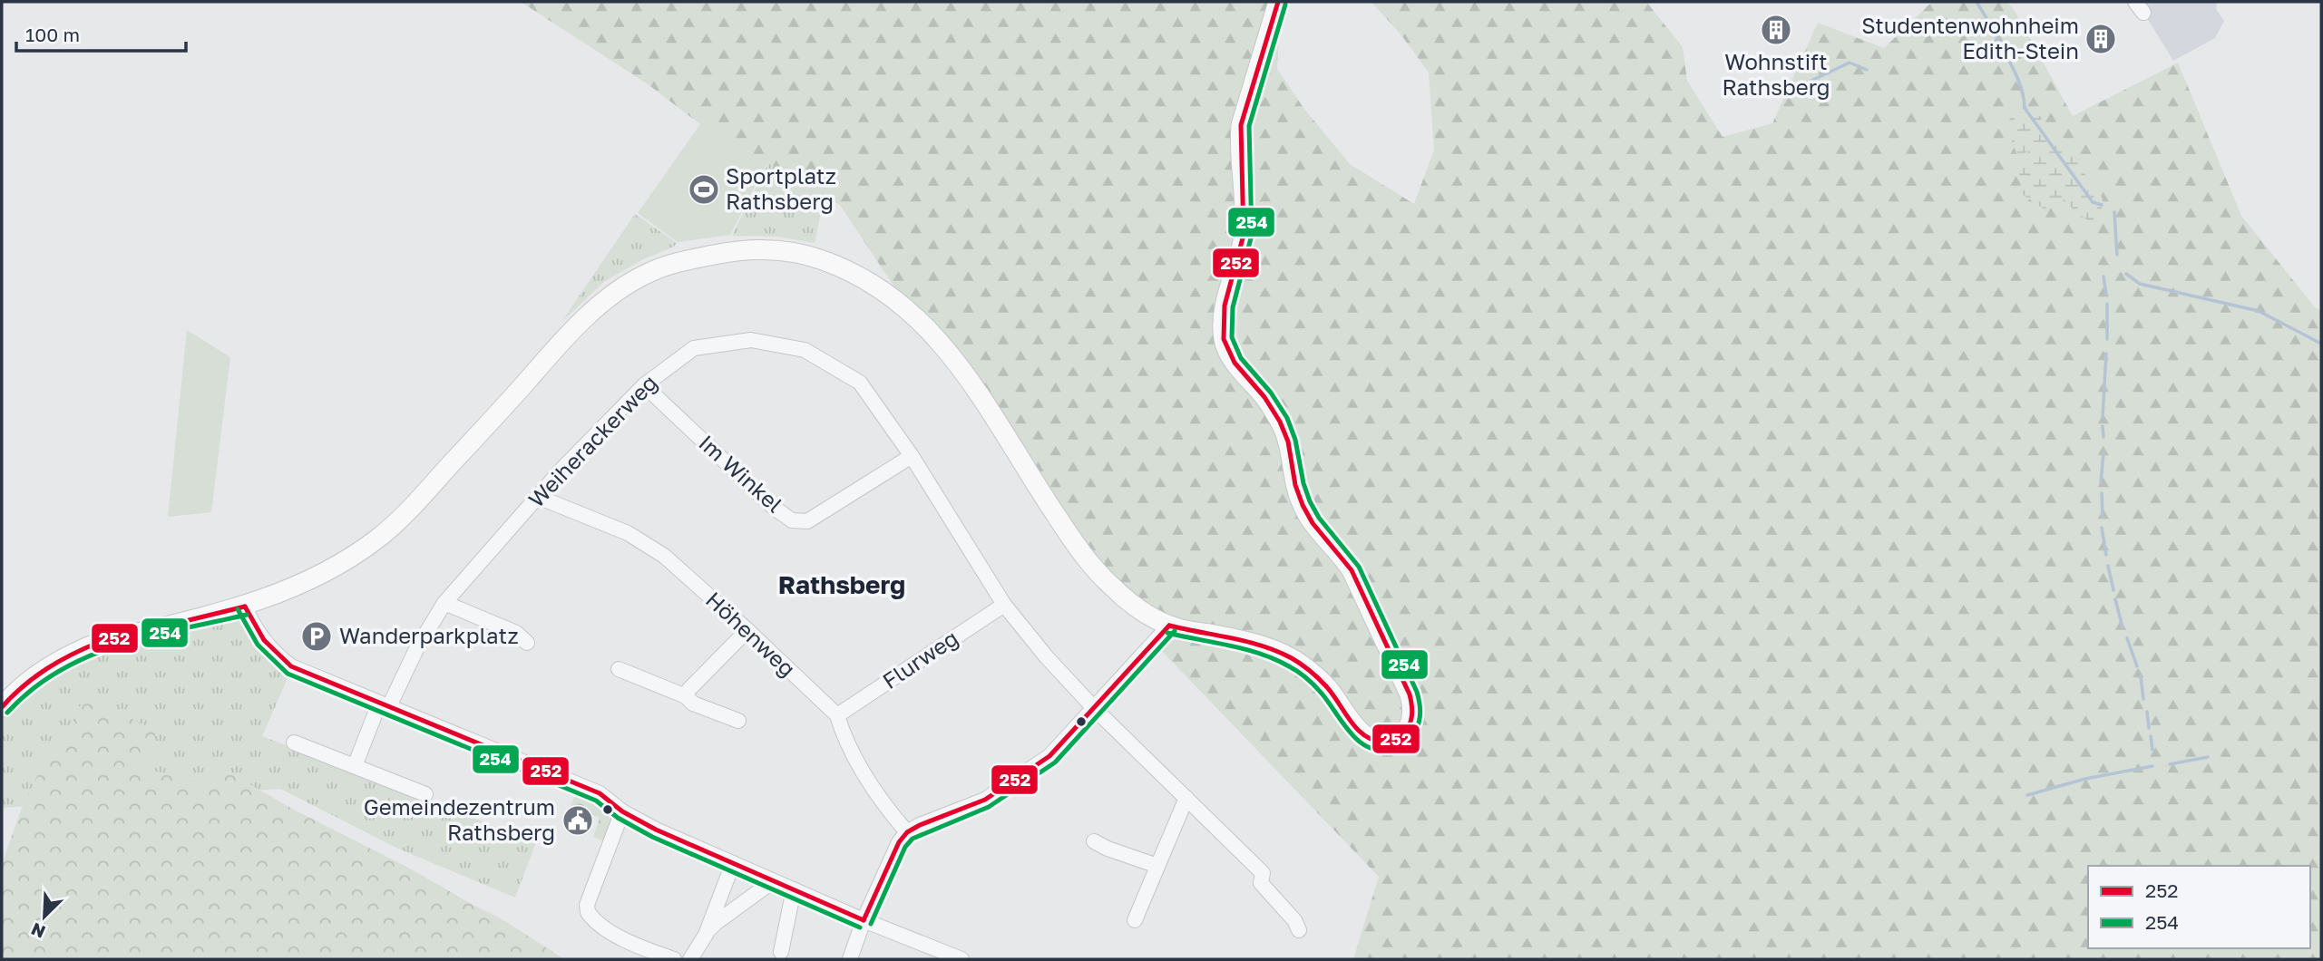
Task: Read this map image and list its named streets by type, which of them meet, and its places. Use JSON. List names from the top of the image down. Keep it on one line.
{"streets":{"street":["Weiherackerweg","Im Winkel","Höhenweg","Flurweg"]},"crossings":[["Weiherackerweg","Im Winkel"],["Weiherackerweg","Höhenweg"],["Weiherackerweg","Flurweg"],["Höhenweg","Flurweg"]],"districts":["Rathsberg"],"places":{"building":["Wohnstift Rathsberg","Studentenwohnheim Edith-Stein"],"sports":["Sportplatz Rathsberg"],"parking":["Wanderparkplatz"],"public building":["Gemeindezentrum Rathsberg"]},"lines":["transit line 252","transit line 254"],"legend":["252","254"],"scale_bar":"100 m","north":"bottom left"}
